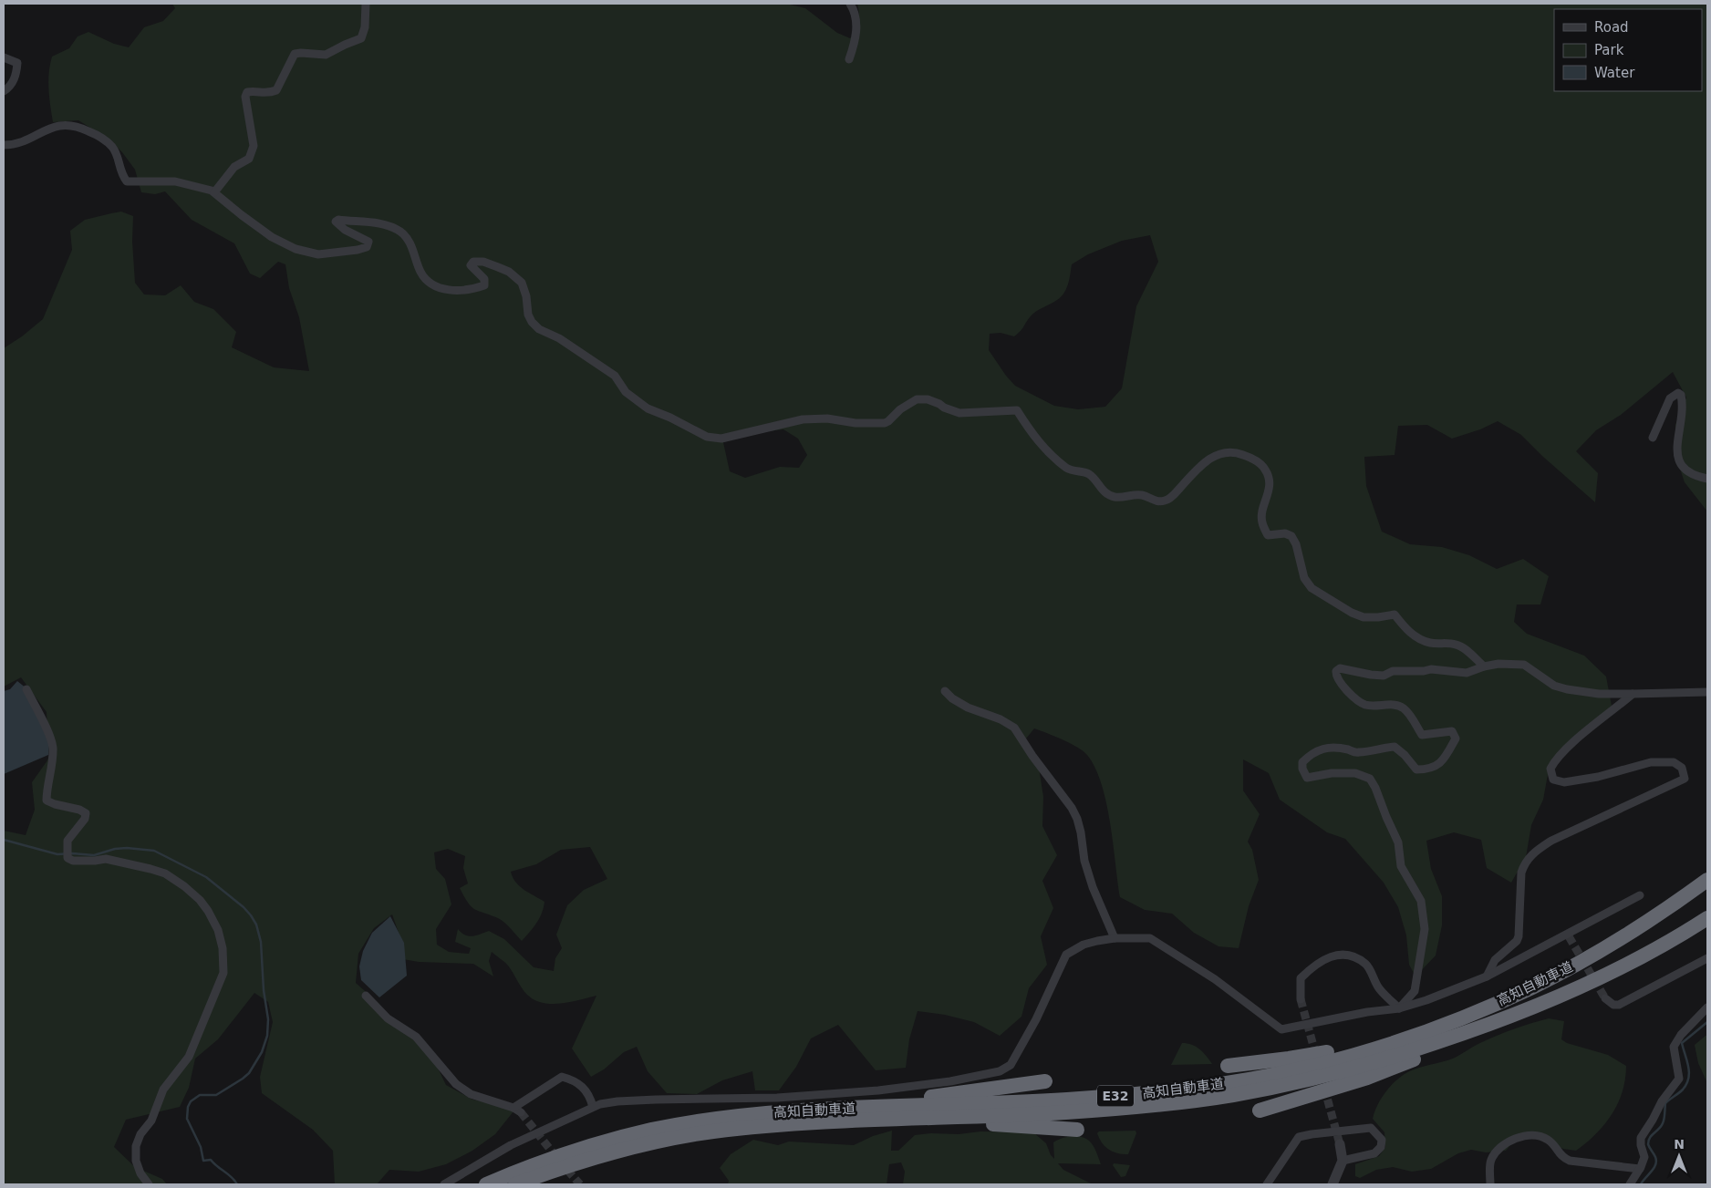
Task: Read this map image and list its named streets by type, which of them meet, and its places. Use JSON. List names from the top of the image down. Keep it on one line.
{"streets":{"highway":["高知自動車道","E32"]},"legend":["Road","Park","Water"],"north":"top"}
